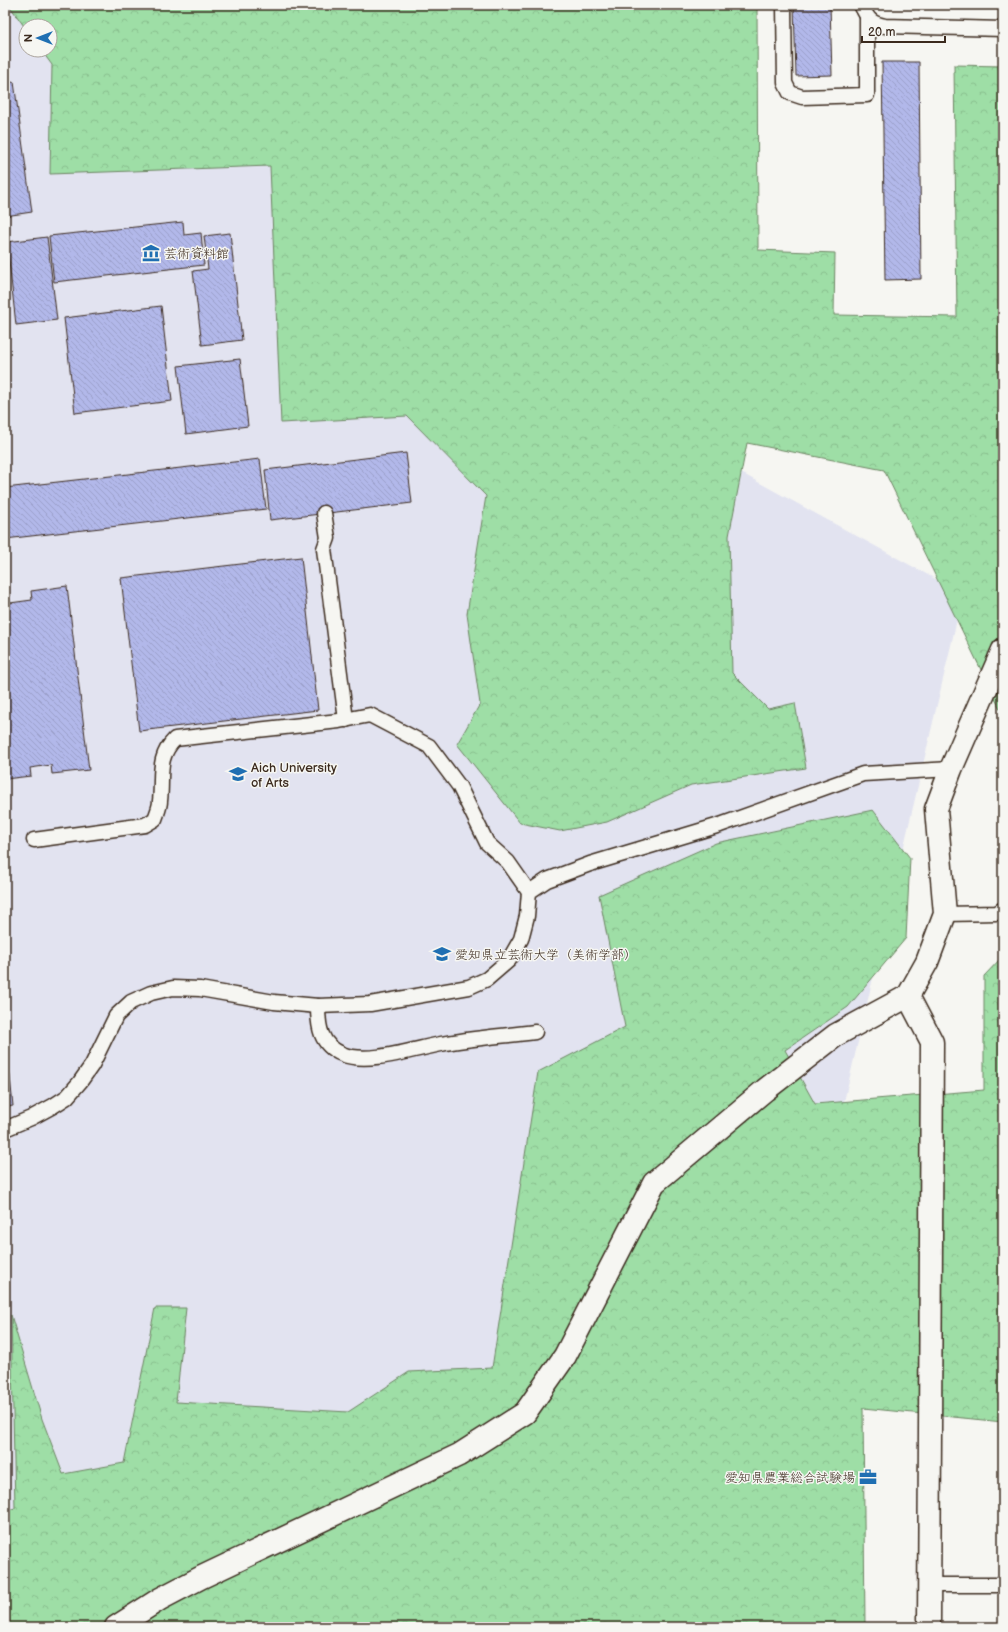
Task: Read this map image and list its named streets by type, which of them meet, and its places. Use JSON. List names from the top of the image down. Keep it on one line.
{"places":{"museum":["芸術資料館"],"school or university":["Aich University of Arts","愛知県立芸術大学（美術学部）"],"office":["愛知県農業総合試験場"]},"scale_bar":"20 m","north":"left"}
